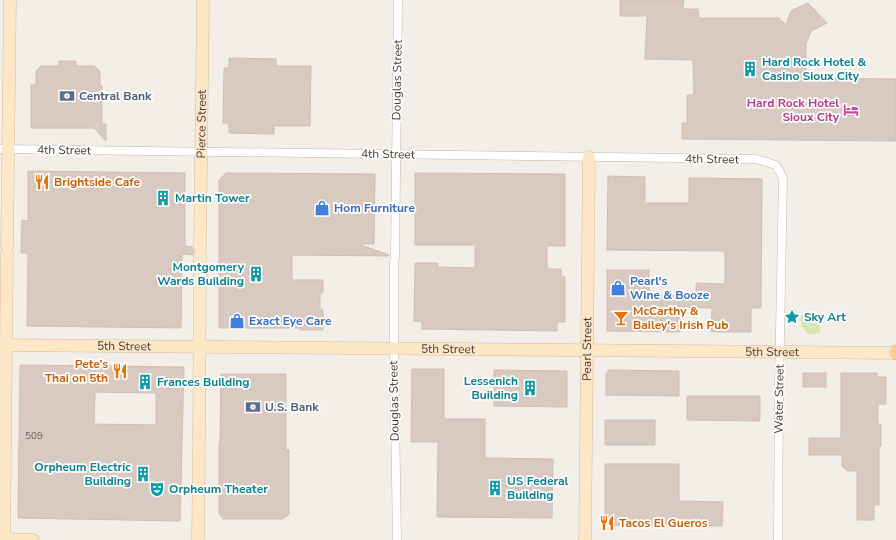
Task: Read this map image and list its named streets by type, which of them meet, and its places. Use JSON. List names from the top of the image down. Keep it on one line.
{"streets":{"main road":["Pierce Street","5th Street","Pearl Street"],"street":["Douglas Street","4th Street","Water Street"]},"crossings":[["Douglas Street","4th Street"],["Douglas Street","5th Street"],["Pierce Street","4th Street"],["Pierce Street","5th Street"],["4th Street","Pearl Street"],["4th Street","Water Street"],["5th Street","Pearl Street"],["5th Street","Water Street"]],"places":{"building":["Hard Rock Hotel & Casino Sioux City","Martin Tower","Montgomery Wards Building","Frances Building","Lessenich Building","Orpheum Electric Building","US Federal Building"],"bank":["Central Bank","U.S. Bank"],"hotel":["Hard Rock Hotel Sioux City"],"restaurant":["Brightside Cafe","Pete’s Thai on 5th","Tacos El Gueros"],"shop":["Hom Furniture","Pearl's Wine & Booze","Exact Eye Care"],"place":["Sky Art"],"bar":["McCarthy & Bailey's Irish Pub"],"theatre":["Orpheum Theater"]},"house_numbers":["509"]}
